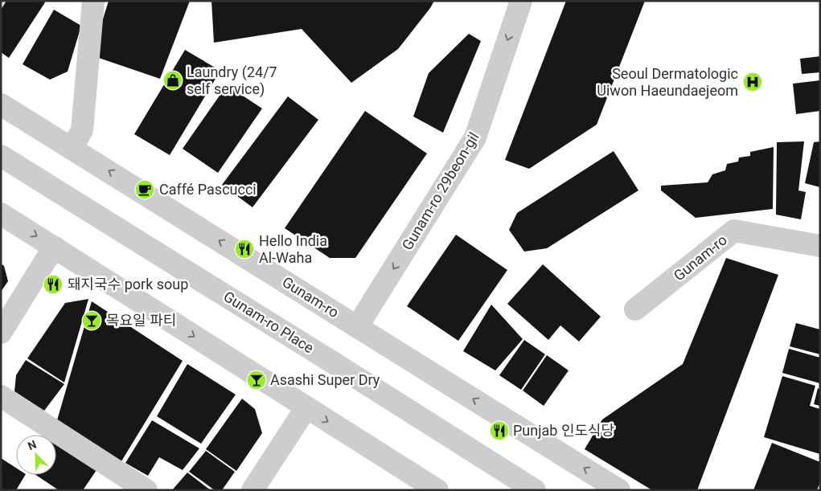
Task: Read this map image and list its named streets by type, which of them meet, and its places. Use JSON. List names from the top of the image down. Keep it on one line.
{"streets":{"street":["Gunam-ro 29beon-gil","Gunam-ro","Gunam-ro Place"]},"crossings":[["Gunam-ro 29beon-gil","Gunam-ro"]],"one_way":["Gunam-ro 29beon-gil"],"places":{"shop":["Laundry (24/7 self service)"],"hospital":["Seoul Dermatologic Uiwon Haeundaejeom"],"cafe":["Caffé Pascucci"],"restaurant":["Hello India Al-Waha","돼지국수 pork soup","Punjab 인도식당"],"bar":["목요일 파티","Asashi Super Dry"]},"north":"top left"}
